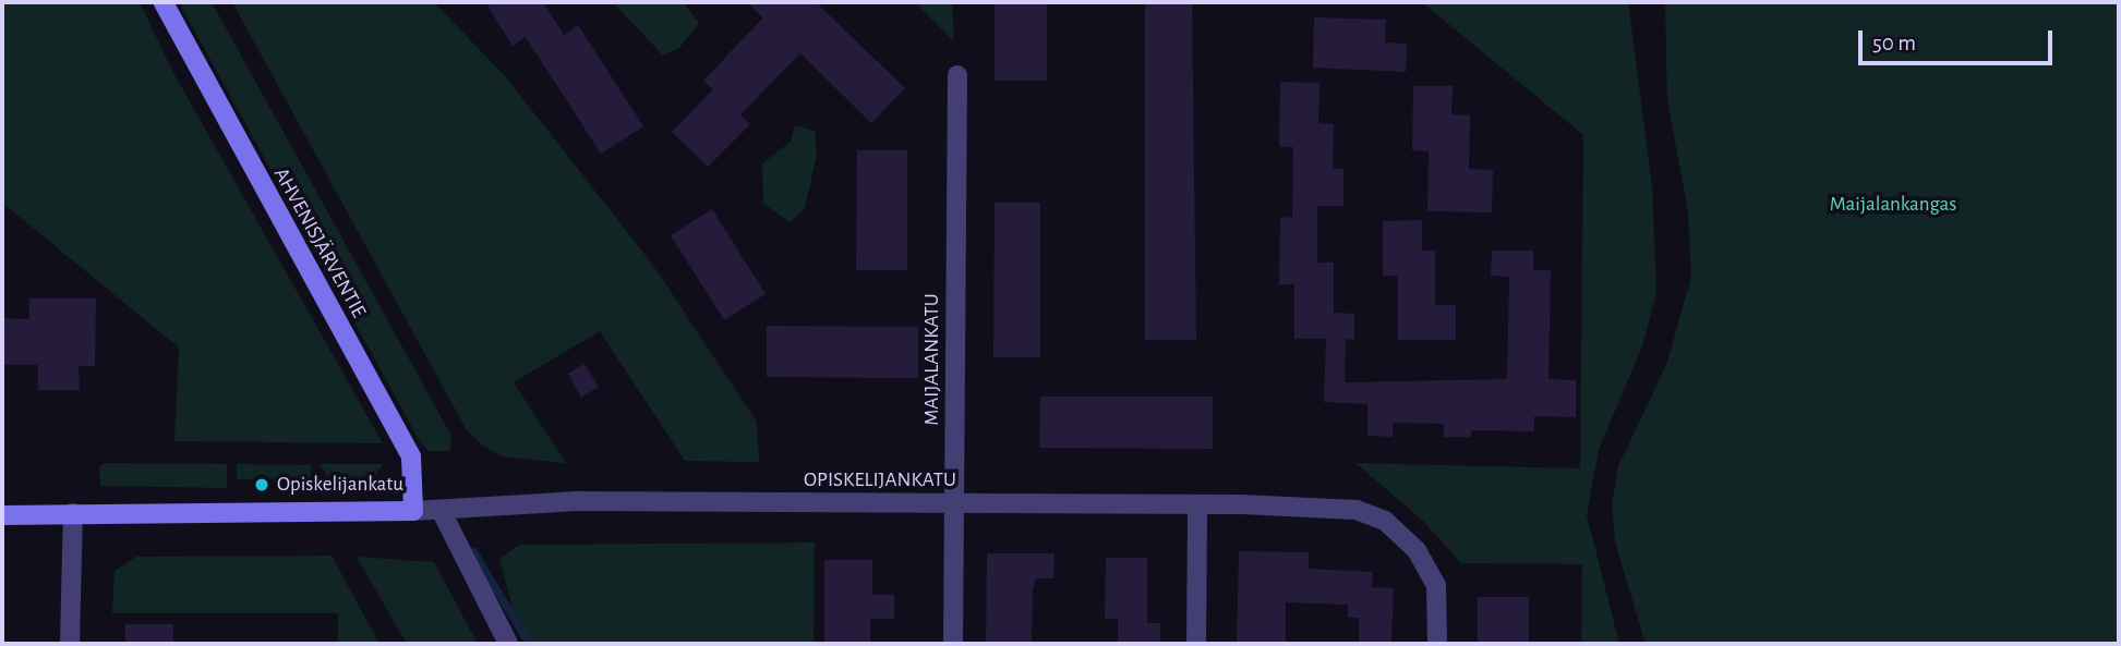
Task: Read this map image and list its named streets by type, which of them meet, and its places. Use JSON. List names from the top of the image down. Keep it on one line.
{"streets":{"main road":["AHVENISJÄRVENTIE","OPISKELIJANKATU"],"street":["MAIJALANKATU"]},"crossings":[["AHVENISJÄRVENTIE","OPISKELIJANKATU"],["MAIJALANKATU","OPISKELIJANKATU"]],"parks":["Maijalankangas"],"places":["Opiskelijankatu"],"scale_bar":"50 m"}
